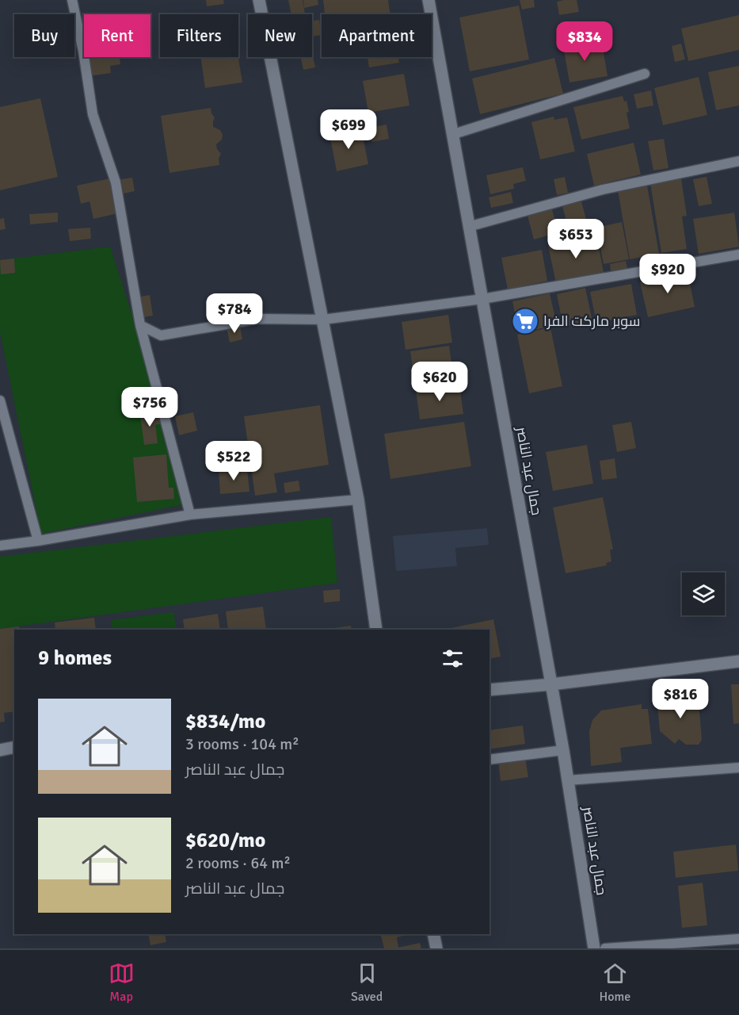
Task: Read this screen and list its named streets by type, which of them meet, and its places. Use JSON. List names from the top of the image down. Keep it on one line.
{"streets":{"main road":["جمال عبد الناصر"]},"places":{"supermarket":["سوبر ماركت الفرا"]},"page":{"chip":["Buy","Rent","Filters","New","Apartment"],"price":["$834","$699","$653","$920","$784","$620","$756","$522","$816"],"heading":"9 homes","list":[{"name":"$834/mo","note":"3 rooms · 104 m² · جمال عبد الناصر"},{"name":"$620/mo","note":"2 rooms · 64 m² · جمال عبد الناصر"}],"tabs":["Map","Saved","Home"]}}
